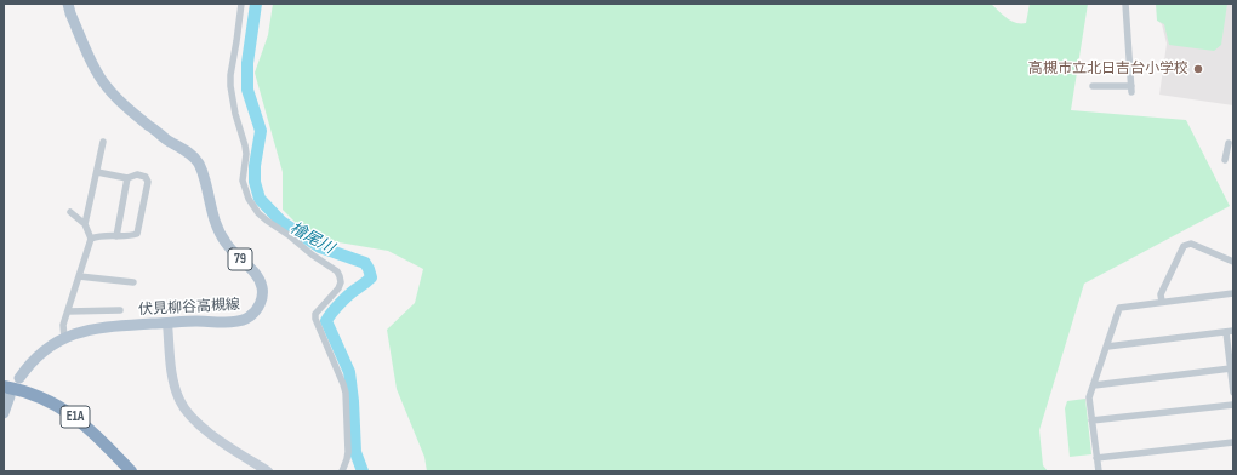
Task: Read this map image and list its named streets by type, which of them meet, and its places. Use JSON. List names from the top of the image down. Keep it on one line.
{"streets":{"highway":["E1A"],"main road":["79","伏見柳谷高槻線"]},"water":["檜尾川"],"places":["高槻市立北日吉台小学校"]}
